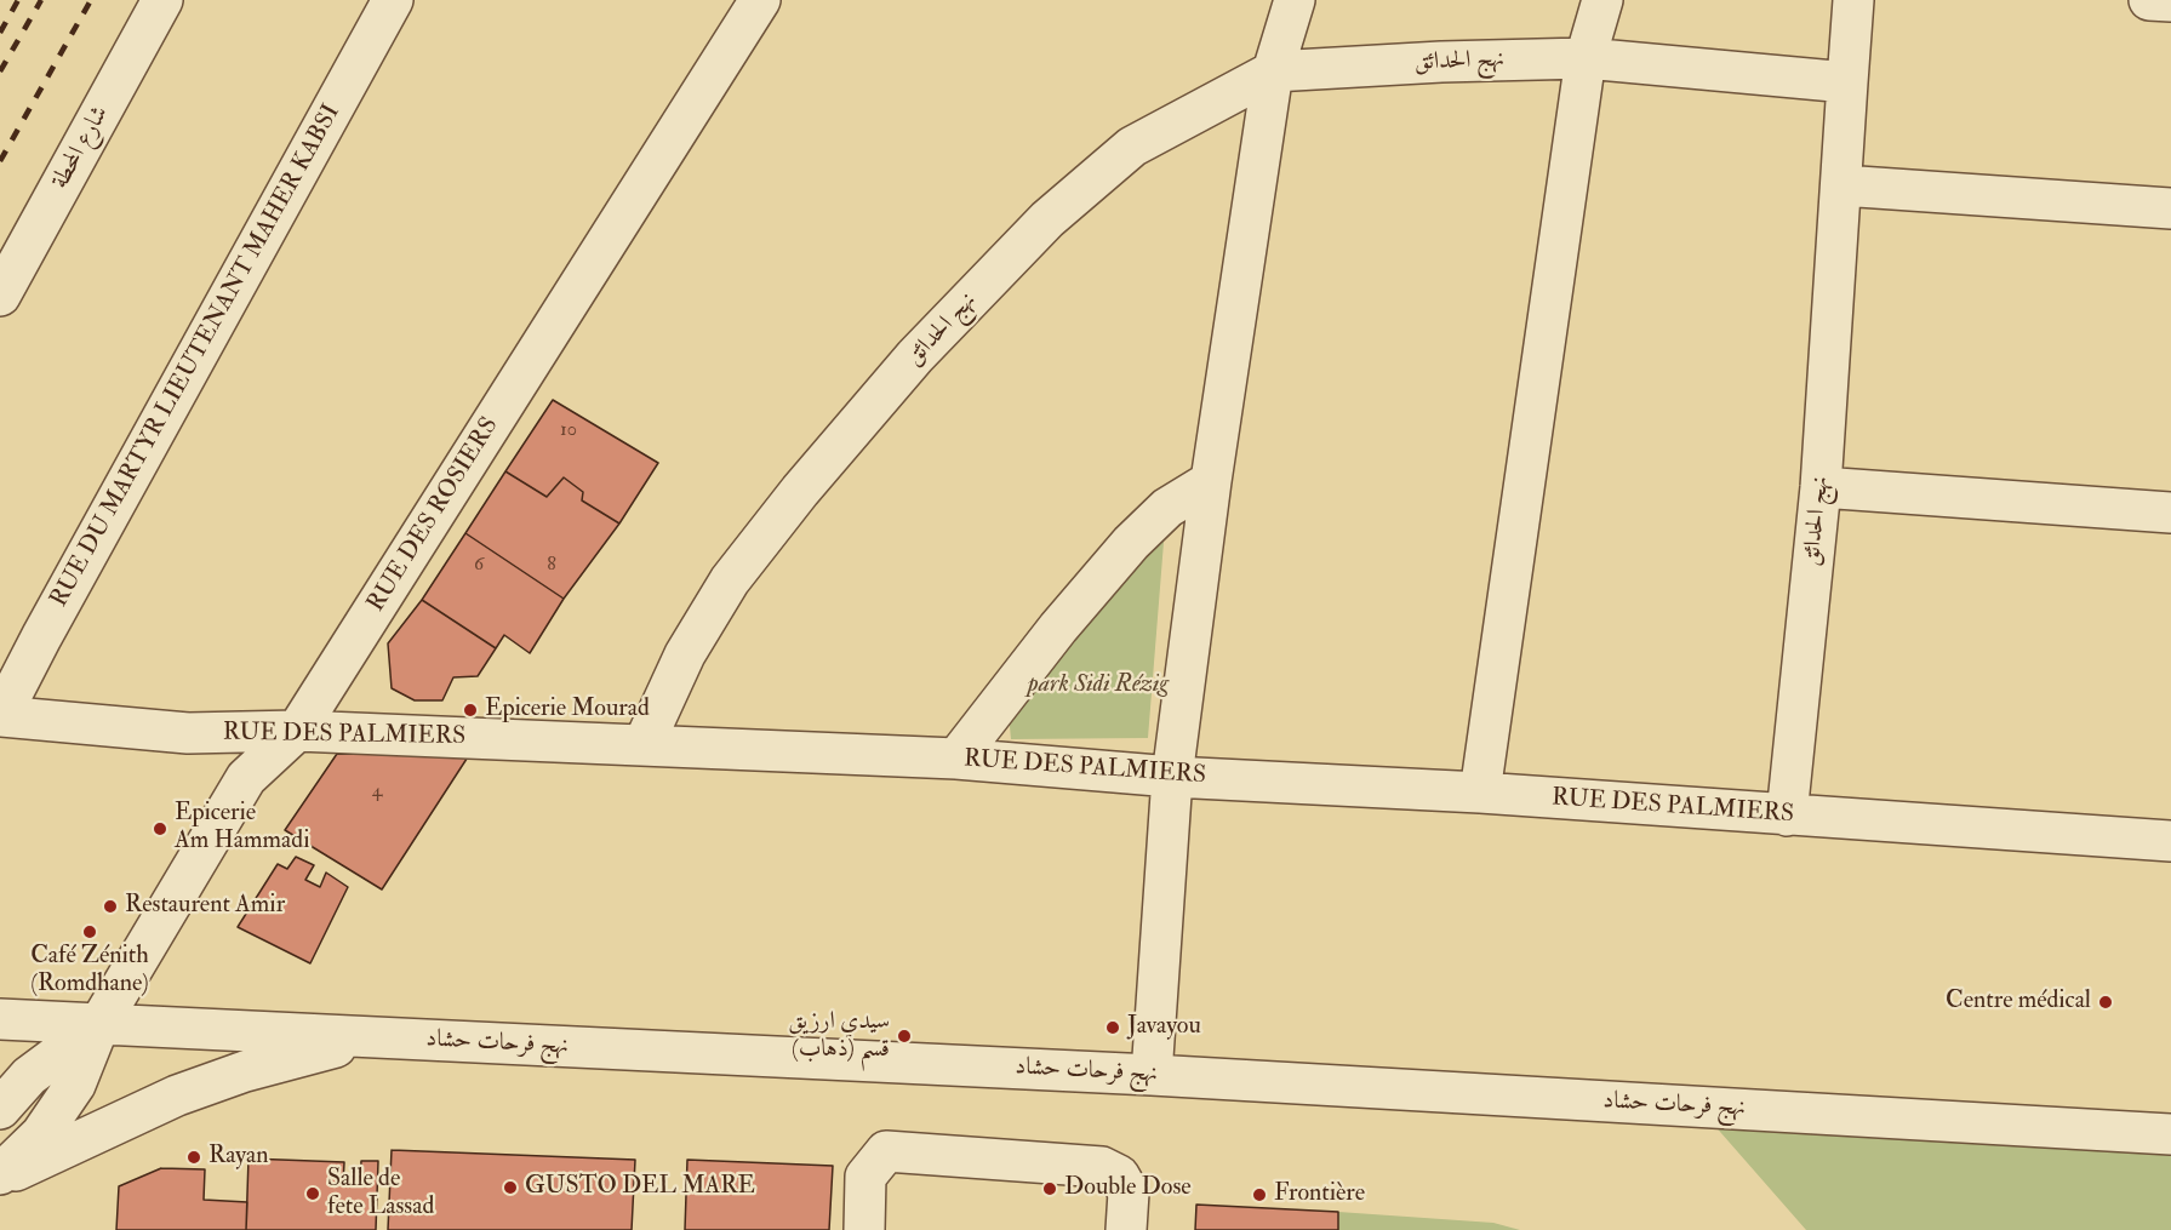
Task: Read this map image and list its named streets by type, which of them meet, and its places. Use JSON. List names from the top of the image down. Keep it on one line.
{"streets":{"street":["نهج الحدائق","شارع المحطة","RUE DU MARTYR LIEUTENANT MAHER KABSI","RUE DES ROSIERS","RUE DES PALMIERS","نهج فرحات حشاد"]},"crossings":[["نهج الحدائق","RUE DES PALMIERS"],["RUE DU MARTYR LIEUTENANT MAHER KABSI","RUE DES PALMIERS"],["RUE DES ROSIERS","RUE DES PALMIERS"],["RUE DES ROSIERS","نهج فرحات حشاد"]],"parks":["park Sidi Rézig"],"places":["Epicerie Mourad","Epicerie Am Hammadi","Restaurent Amir","Café Zénith (Romdhane)","Centre médical","Javayou","سيدي ارزيق قسم (ذهاب)","Rayan","GUSTO DEL MARE","Double Dose","Salle de fete Lassad","Frontière"],"house_numbers":["10","6","8","4"]}
